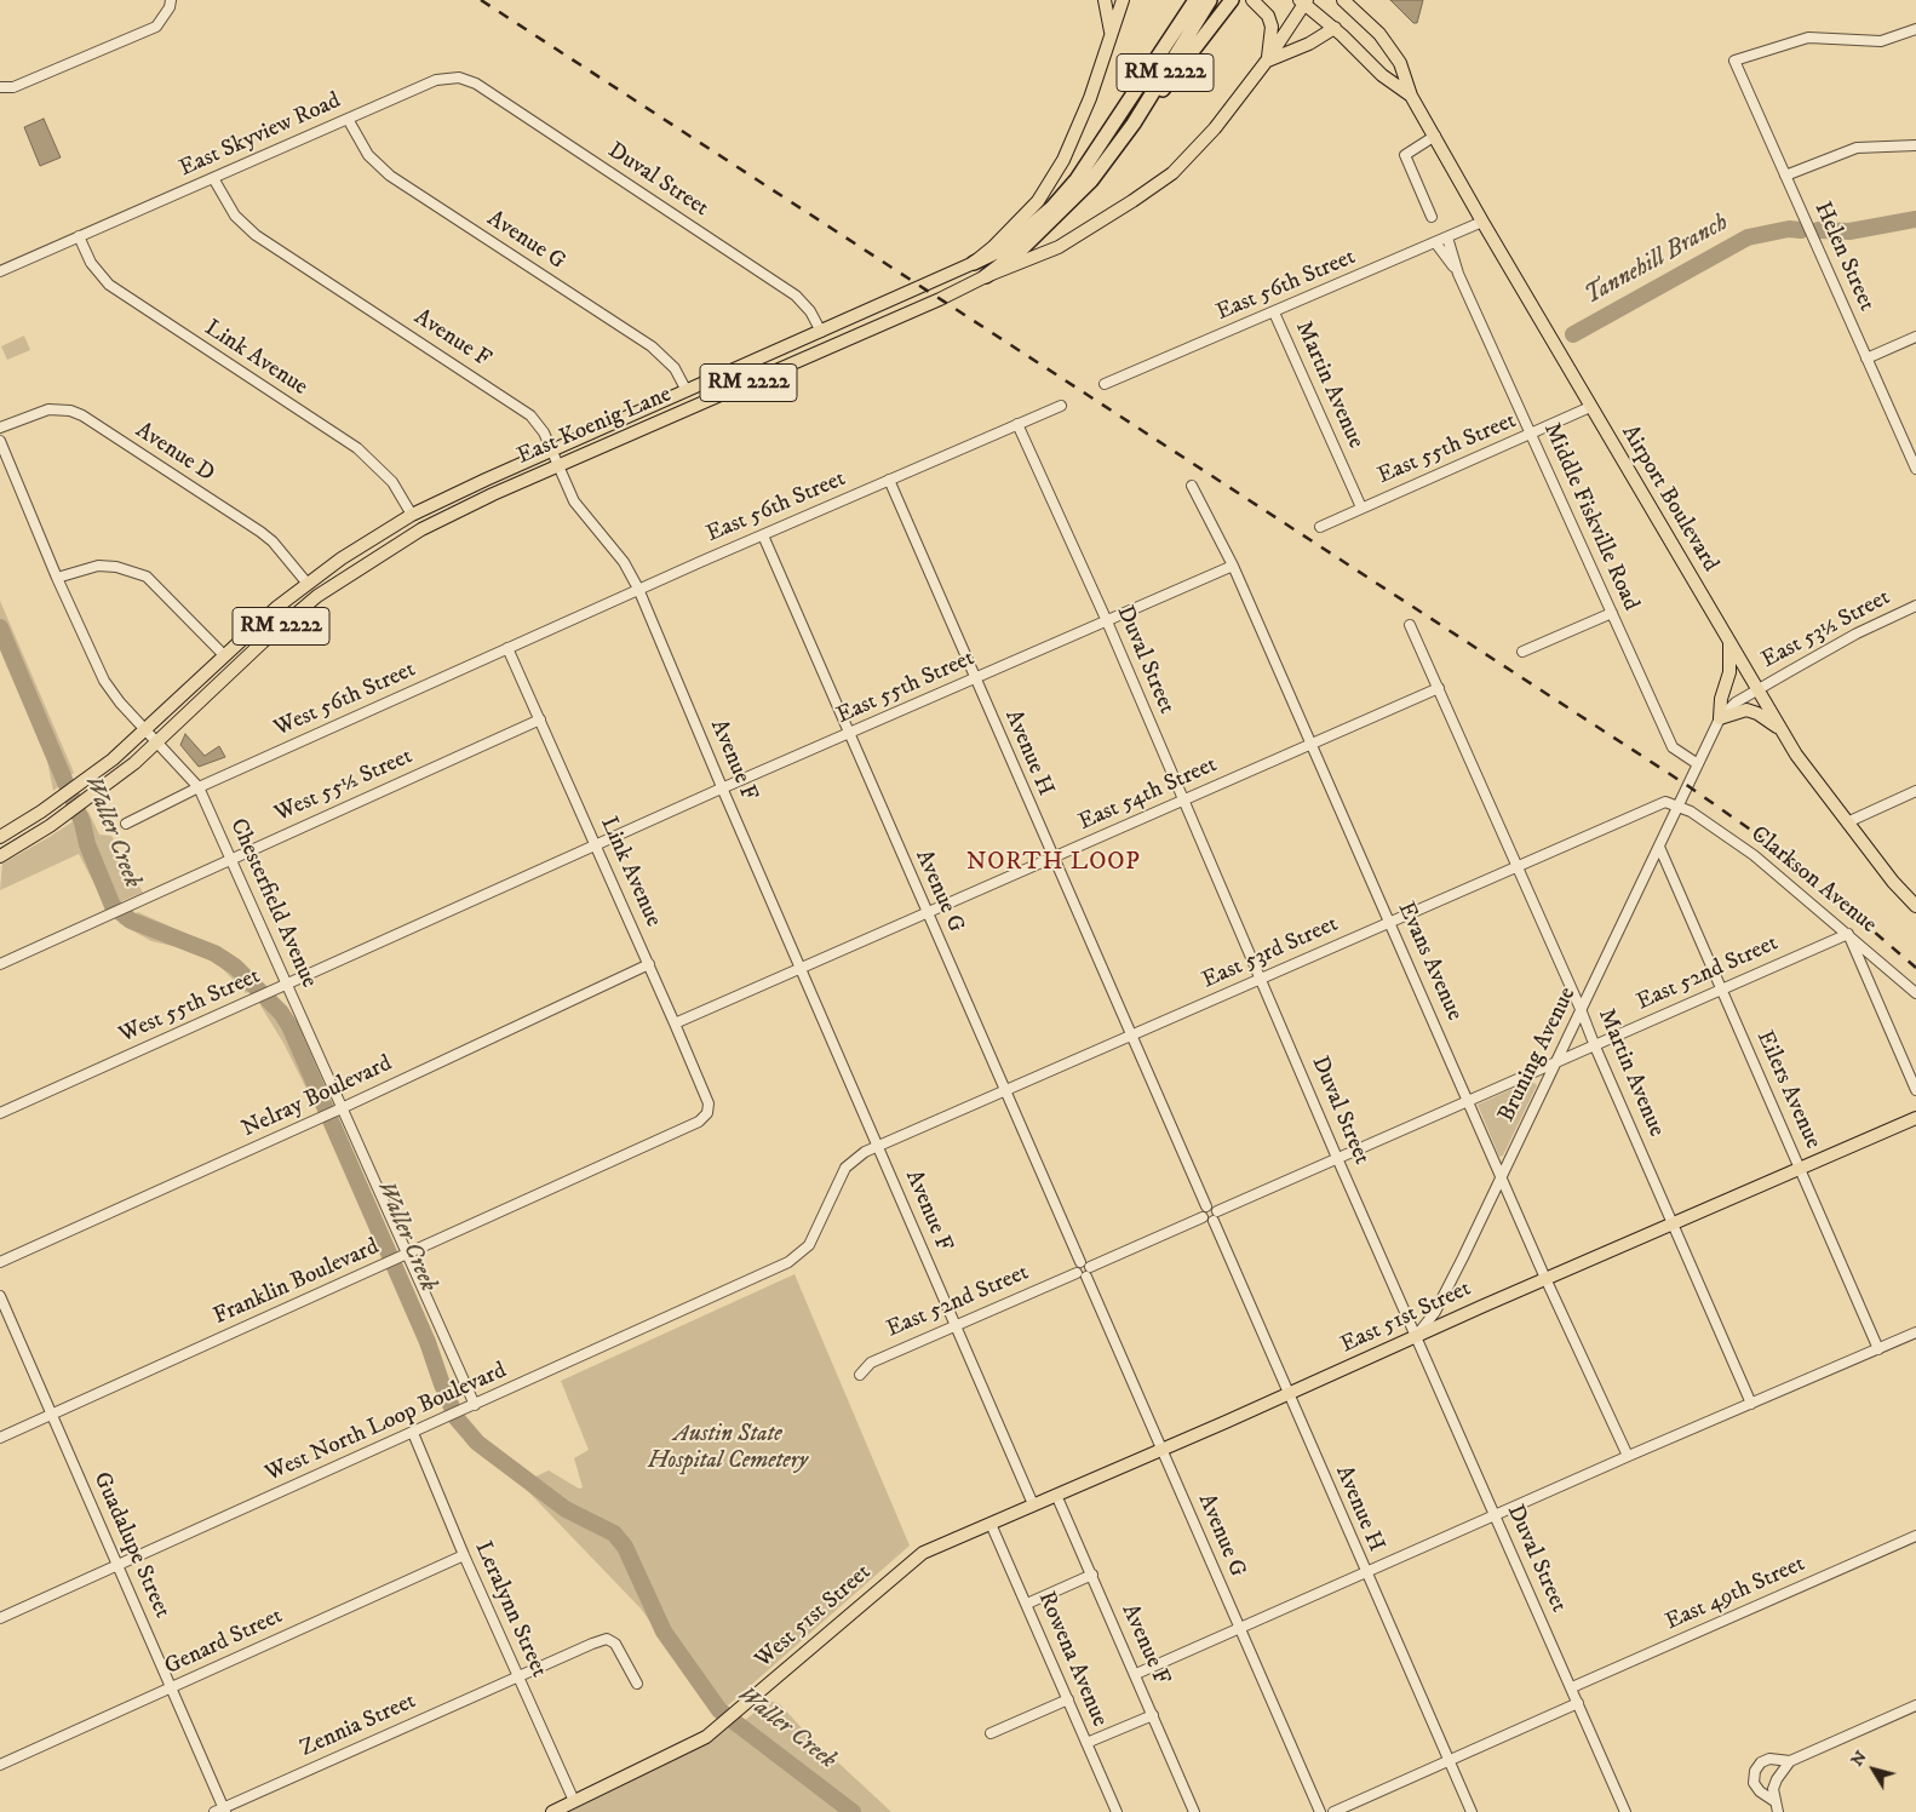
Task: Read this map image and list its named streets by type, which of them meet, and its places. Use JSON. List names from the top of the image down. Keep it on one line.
{"streets":{"highway":["RM 2222"],"main road":["East Koenig Lane","Airport Boulevard","East 51st Street","West 51st Street"],"street":["East Skyview Road","Duval Street","Avenue G","Helen Street","East 56th Street","Avenue F","Link Avenue","Martin Avenue","East 55th Street","Avenue D","Middle Fiskville Road","East 53½ Street","West 56th Street","Avenue H","West 55½ Street","East 54th Street","Clarkson Avenue","Chesterfield Avenue","East 53rd Street","Evans Avenue","East 52nd Street","West 55th Street","Bruning Avenue","Eilers Avenue","Nelray Boulevard","Franklin Boulevard","West North Loop Boulevard","Guadalupe Street","East 49th Street","Leralynn Street","Genard Street","Rowena Avenue","Zennia Street"]},"crossings":[["RM 2222","Link Avenue"],["RM 2222","East Koenig Lane"],["RM 2222","Avenue D"],["RM 2222","Chesterfield Avenue"],["East Skyview Road","Duval Street"],["East Skyview Road","Avenue G"],["East Skyview Road","Avenue F"],["East Skyview Road","Link Avenue"],["Duval Street","East 56th Street"],["Duval Street","East Koenig Lane"],["Duval Street","East 55th Street"],["Duval Street","East 54th Street"],["Duval Street","East 53rd Street"],["Duval Street","East 52nd Street"],["Duval Street","Bruning Avenue"],["Duval Street","East 51st Street"],["Duval Street","East 49th Street"],["Avenue G","East 56th Street"],["Avenue G","East Koenig Lane"],["Avenue G","East 55th Street"],["Avenue G","East 54th Street"],["Avenue G","East 53rd Street"],["Avenue G","East 52nd Street"],["Avenue G","East 51st Street"],["East 56th Street","Avenue F"],["East 56th Street","Link Avenue"],["East 56th Street","Martin Avenue"],["East 56th Street","Airport Boulevard"],["East 56th Street","Middle Fiskville Road"],["East 56th Street","West 56th Street"],["East 56th Street","Avenue H"],["Avenue F","East Koenig Lane"],["Avenue F","East 55th Street"],["Avenue F","East 54th Street"],["Avenue F","East 53rd Street"],["Avenue F","East 52nd Street"],["Avenue F","East 51st Street"],["Avenue F","West North Loop Boulevard"],["Link Avenue","East Koenig Lane"],["Link Avenue","East 55th Street"],["Link Avenue","West 56th Street"],["Link Avenue","West 55½ Street"],["Link Avenue","East 54th Street"],["Link Avenue","West 55th Street"],["Link Avenue","Nelray Boulevard"],["Link Avenue","Franklin Boulevard"],["Martin Avenue","East 55th Street"],["Martin Avenue","East 54th Street"],["Martin Avenue","East 53rd Street"],["Martin Avenue","East 52nd Street"],["Martin Avenue","Bruning Avenue"],["Martin Avenue","East 51st Street"],["East Koenig Lane","Airport Boulevard"],["East Koenig Lane","Chesterfield Avenue"],["East 55th Street","Airport Boulevard"],["East 55th Street","Middle Fiskville Road"],["East 55th Street","Avenue H"],["East 55th Street","Evans Avenue"],["East 55th Street","West 55th Street"],["Airport Boulevard","East 53½ Street"],["Middle Fiskville Road","Bruning Avenue"],["West 56th Street","Chesterfield Avenue"],["Avenue H","East 54th Street"],["Avenue H","East 53rd Street"],["Avenue H","East 52nd Street"],["Avenue H","East 51st Street"],["West 55½ Street","Chesterfield Avenue"],["East 54th Street","Evans Avenue"],["Clarkson Avenue","East 53rd Street"],["Clarkson Avenue","East 52nd Street"],["Clarkson Avenue","Bruning Avenue"],["Chesterfield Avenue","West 55th Street"],["Chesterfield Avenue","Nelray Boulevard"],["Chesterfield Avenue","Franklin Boulevard"],["Chesterfield Avenue","West North Loop Boulevard"],["East 53rd Street","Evans Avenue"],["East 53rd Street","Bruning Avenue"],["East 53rd Street","West North Loop Boulevard"],["Evans Avenue","East 52nd Street"],["Evans Avenue","Bruning Avenue"],["Evans Avenue","East 51st Street"],["East 52nd Street","Bruning Avenue"],["East 52nd Street","Eilers Avenue"],["Bruning Avenue","Eilers Avenue"],["Bruning Avenue","East 51st Street"],["Eilers Avenue","East 51st Street"],["Franklin Boulevard","Guadalupe Street"],["East 51st Street","West 51st Street"],["East 51st Street","Rowena Avenue"],["West North Loop Boulevard","Guadalupe Street"],["West North Loop Boulevard","Leralynn Street"],["Guadalupe Street","Genard Street"],["Guadalupe Street","Zennia Street"],["Leralynn Street","West 51st Street"],["Leralynn Street","Genard Street"],["Leralynn Street","Zennia Street"]],"districts":["NORTH LOOP"],"water":["Tannehill Branch","Waller Creek"],"parks":["Austin State Hospital Cemetery"],"north":"top left"}
